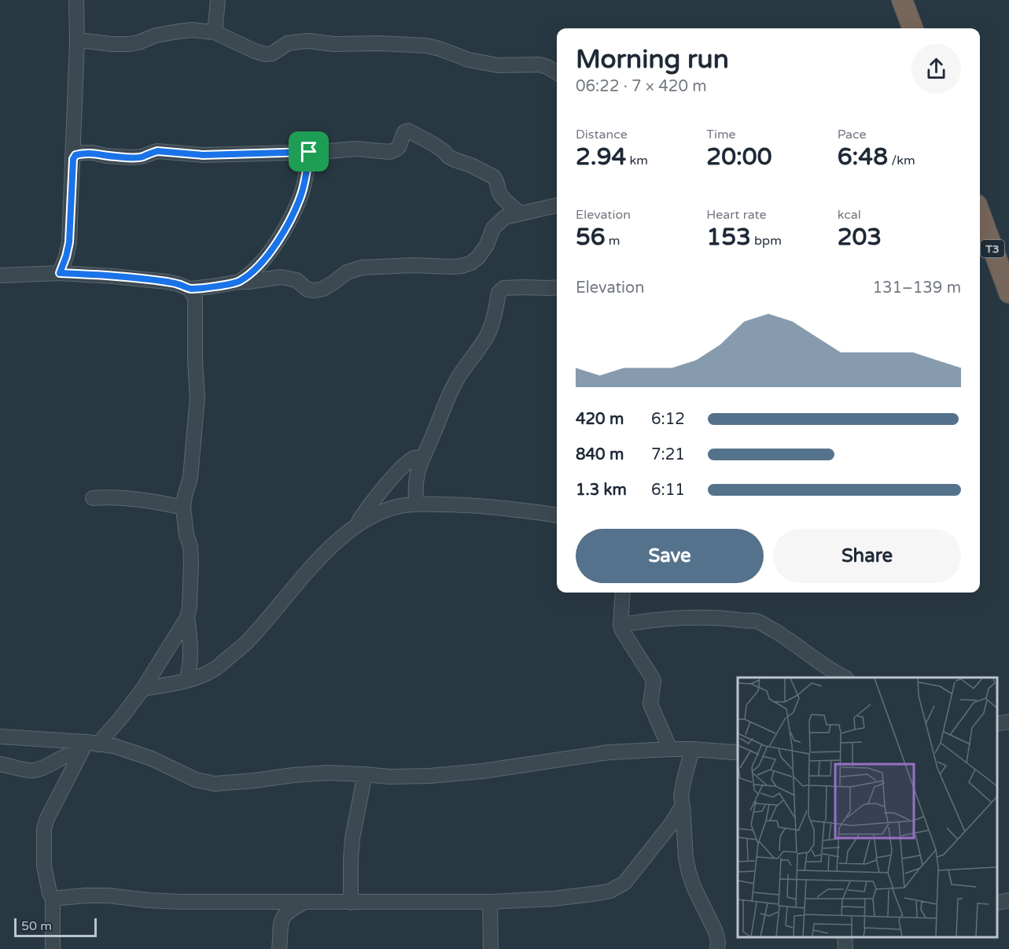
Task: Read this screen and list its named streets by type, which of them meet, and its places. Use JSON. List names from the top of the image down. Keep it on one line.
{"streets":{"highway":["T3"]},"scale_bar":"50 m","page":{"heading":["Morning run","06:22 · 7 × 420 m"],"stats":[["Distance","2.94 km"],["Time","20:00"],["Pace","6:48 /km"],["Elevation","56 m"],["Heart rate","153 bpm"],["kcal","203"]],"chart":["Elevation","131–139 m"],"list":[{"name":"420 m","note":"6:12"},{"name":"840 m","note":"7:21"},{"name":"1.3 km","note":"6:11"}],"buttons":["Save","Share"],"scale":"50 m"}}
